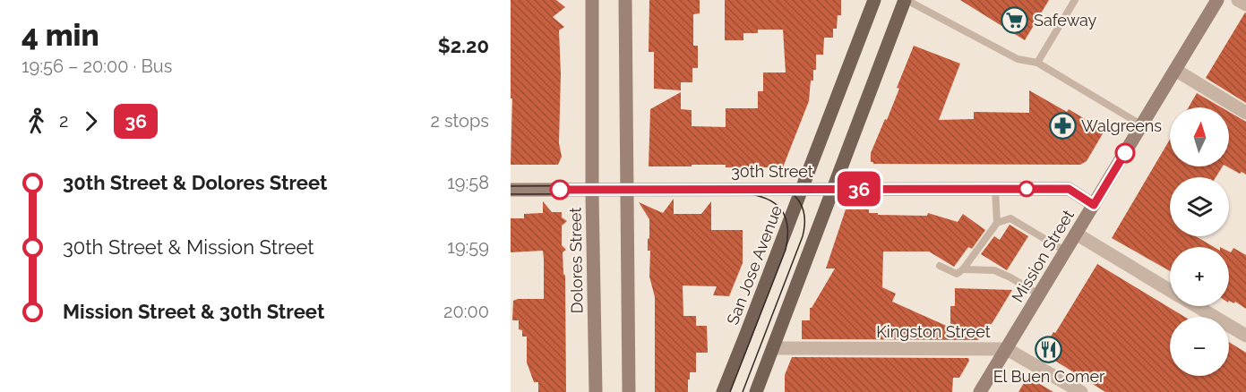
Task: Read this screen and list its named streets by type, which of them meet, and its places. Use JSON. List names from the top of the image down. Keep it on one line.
{"streets":{"main road":["30th Street","Mission Street","Dolores Street","San Jose Avenue"],"street":["Kingston Street"]},"crossings":[["30th Street","Mission Street"],["30th Street","Dolores Street"],["30th Street","San Jose Avenue"],["Mission Street","Kingston Street"]],"places":{"supermarket":["Safeway"],"pharmacy":["Walgreens"],"restaurant":["El Buen Comer"]},"lines":["bus line 36"],"north":"top","page":{"heading":["4 min","19:56 – 20:00 · Bus","$2.20"],"on_map":"36","legs":["2","36","2 stops"],"map_buttons":["+","−"],"list":[{"name":"30th Street & Dolores Street","value":"19:58"},{"name":"30th Street & Mission Street","value":"19:59"},{"name":"Mission Street & 30th Street","value":"20:00"}]}}
